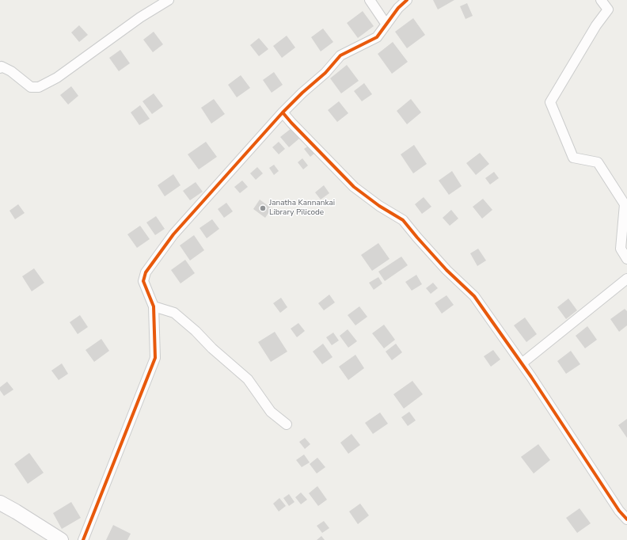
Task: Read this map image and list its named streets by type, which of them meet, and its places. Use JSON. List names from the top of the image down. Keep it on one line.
{"places":["Janatha Kannankai Library Pilicode"]}
